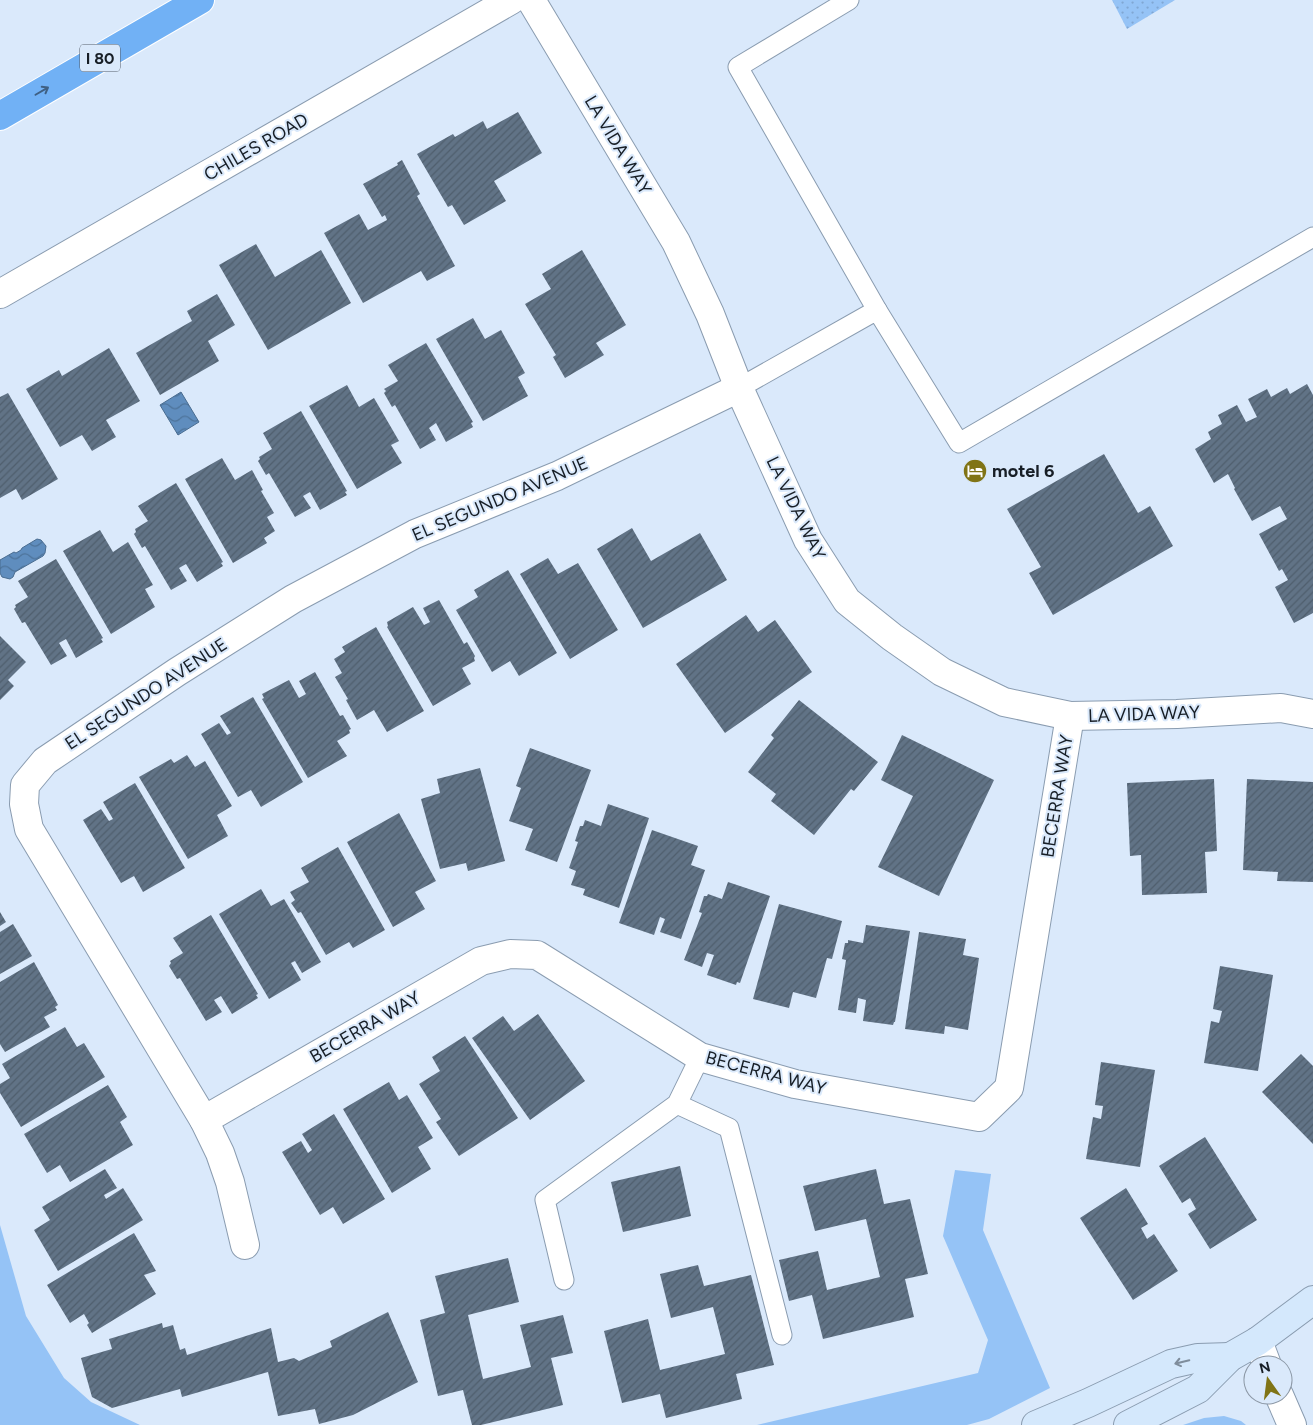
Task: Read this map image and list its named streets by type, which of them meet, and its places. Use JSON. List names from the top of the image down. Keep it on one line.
{"streets":{"highway":["I 80"],"street":["LA VIDA WAY","CHILES ROAD","EL SEGUNDO AVENUE","BECERRA WAY"]},"crossings":[["LA VIDA WAY","EL SEGUNDO AVENUE"],["LA VIDA WAY","BECERRA WAY"],["EL SEGUNDO AVENUE","BECERRA WAY"]],"places":{"hotel":["motel 6"]},"north":"top"}
